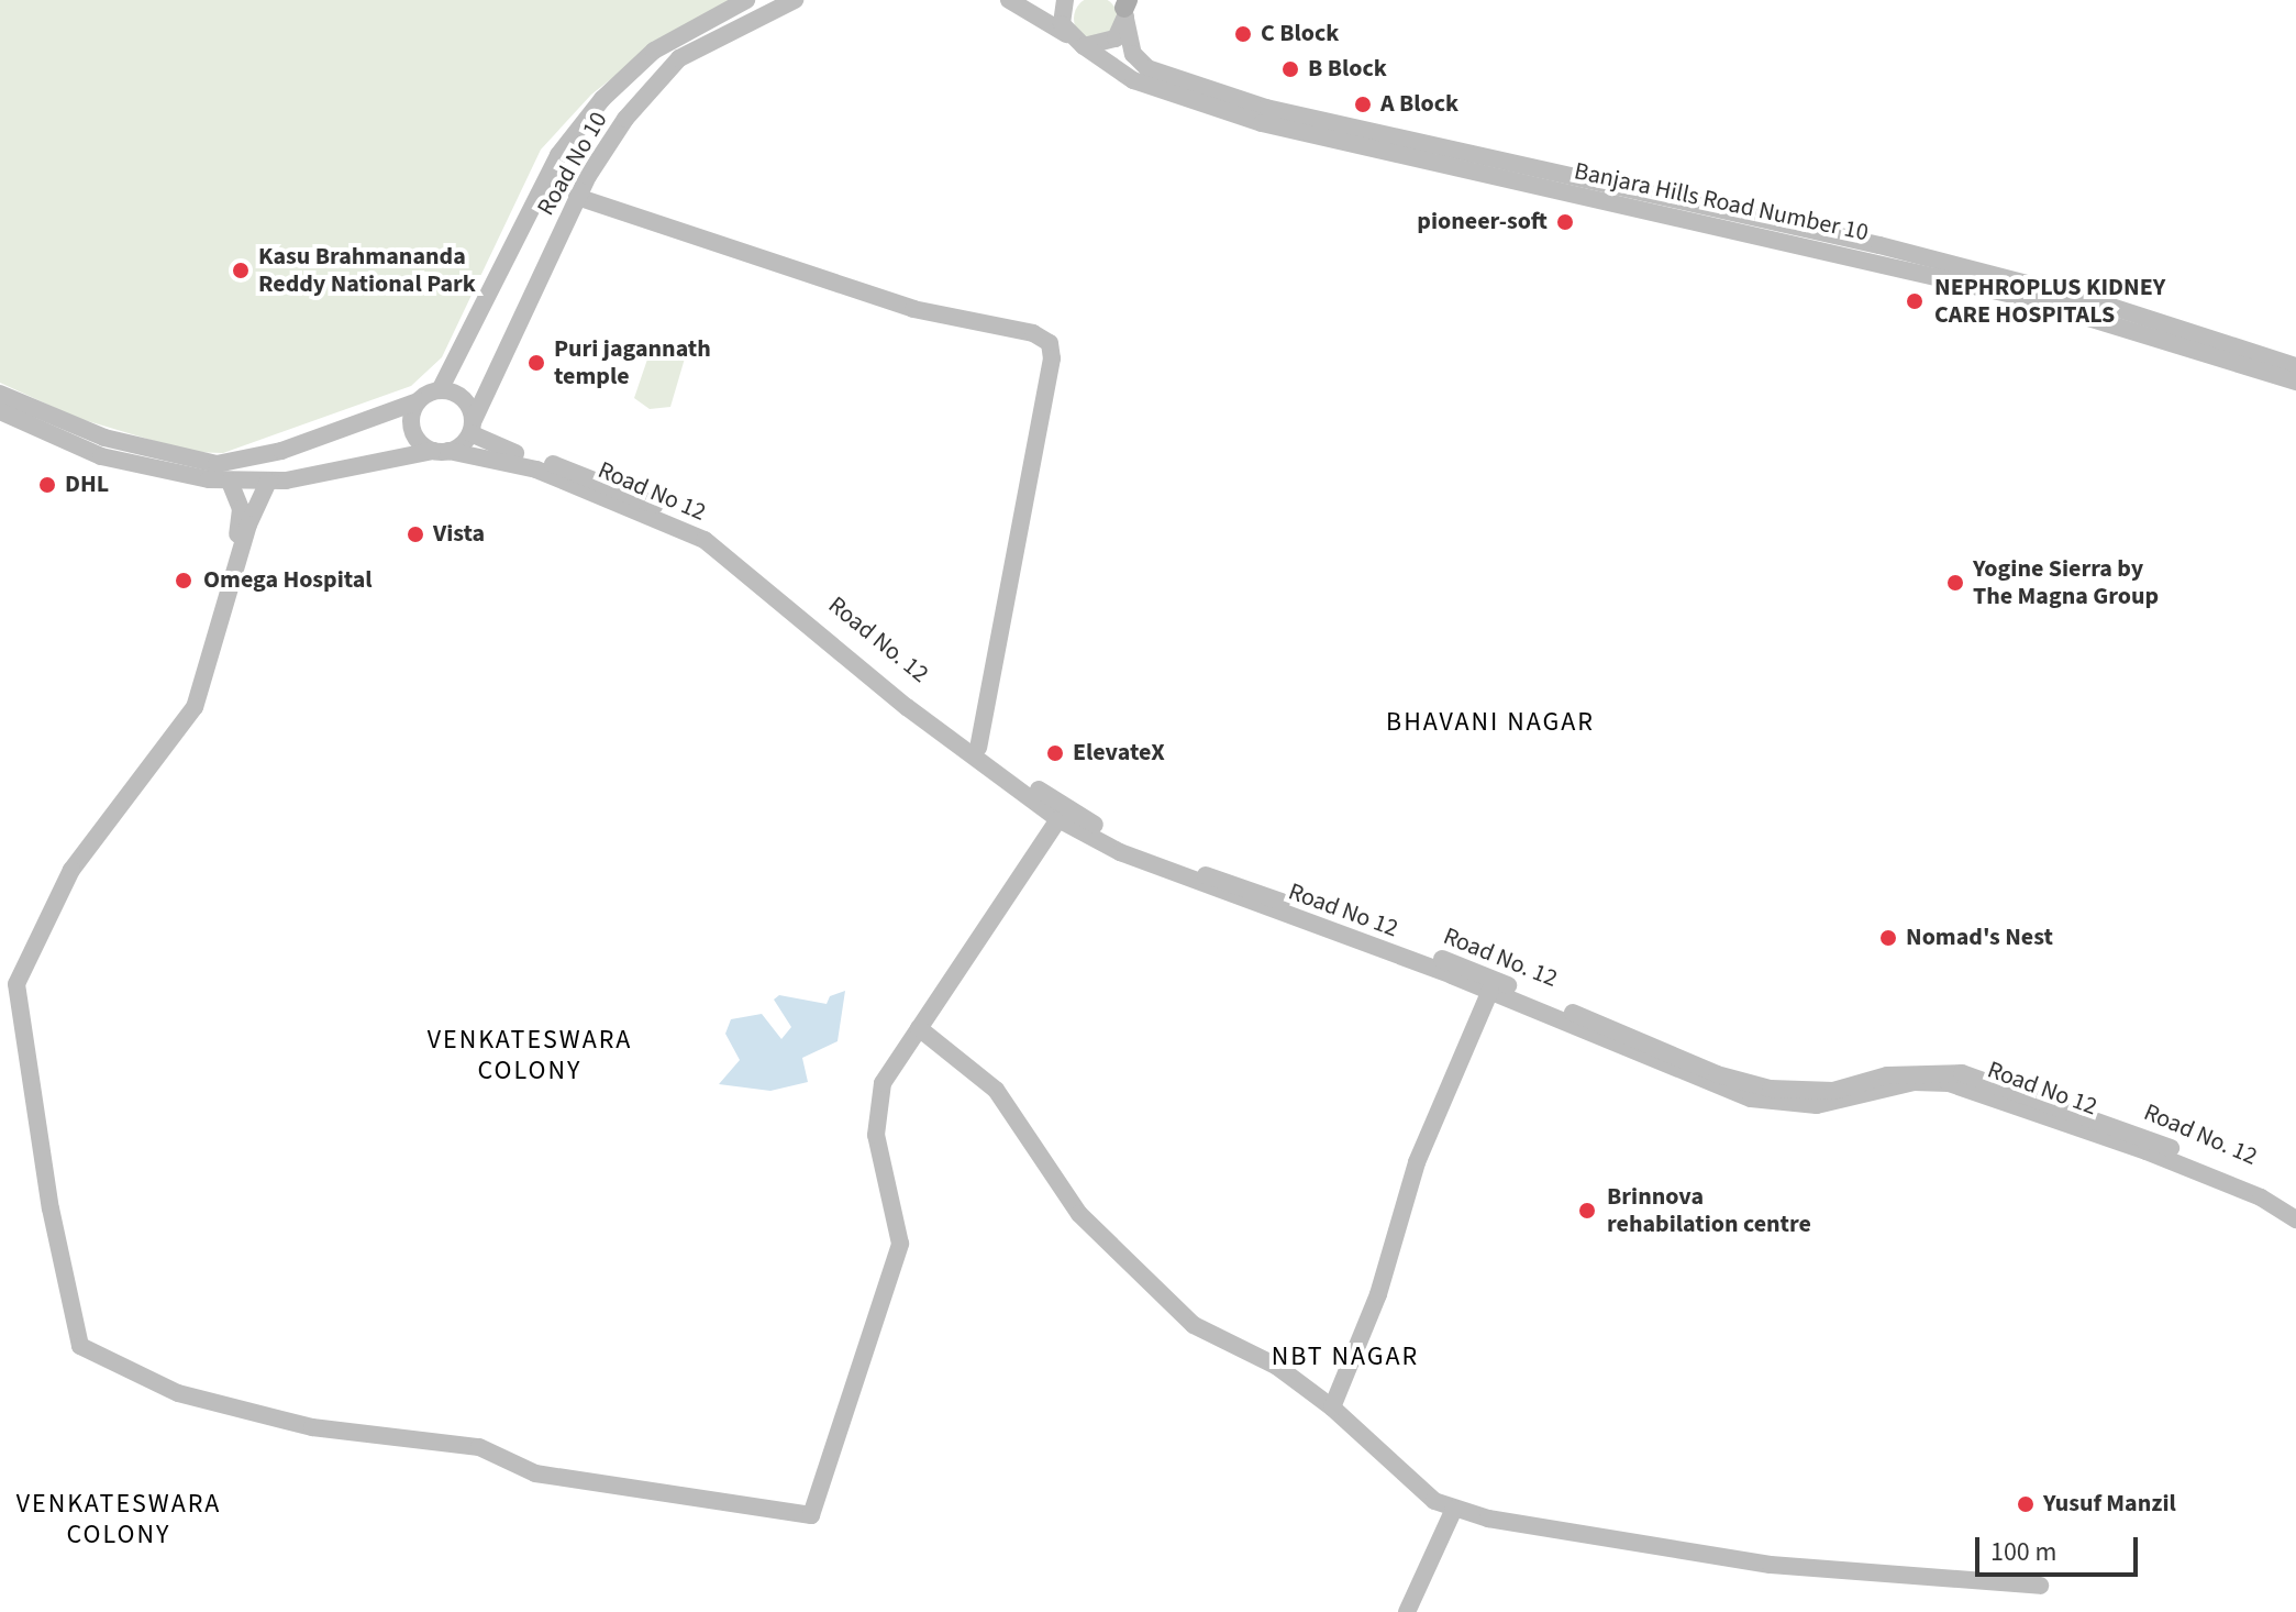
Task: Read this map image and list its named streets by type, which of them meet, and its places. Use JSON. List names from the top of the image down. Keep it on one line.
{"streets":{"main road":["Road No 10","Banjara Hills Road Number 10","Road No 12","Road No. 12"]},"crossings":[["Road No 10","Road No 12"],["Road No 10","Road No. 12"],["Road No 12","Road No. 12"]],"districts":["BHAVANI NAGAR","VENKATESWARA COLONY","NBT NAGAR","VENKATESWARA COLONY"],"places":["C Block","B Block","A Block","pioneer-soft","Kasu Brahmananda Reddy National Park","NEPHROPLUS KIDNEY CARE HOSPITALS","Puri jagannath temple","DHL","Vista","Omega Hospital","Yogine Sierra by The Magna Group","ElevateX","Nomad's Nest","Brinnova rehabilation centre","Yusuf Manzil"],"scale_bar":"100 m"}
